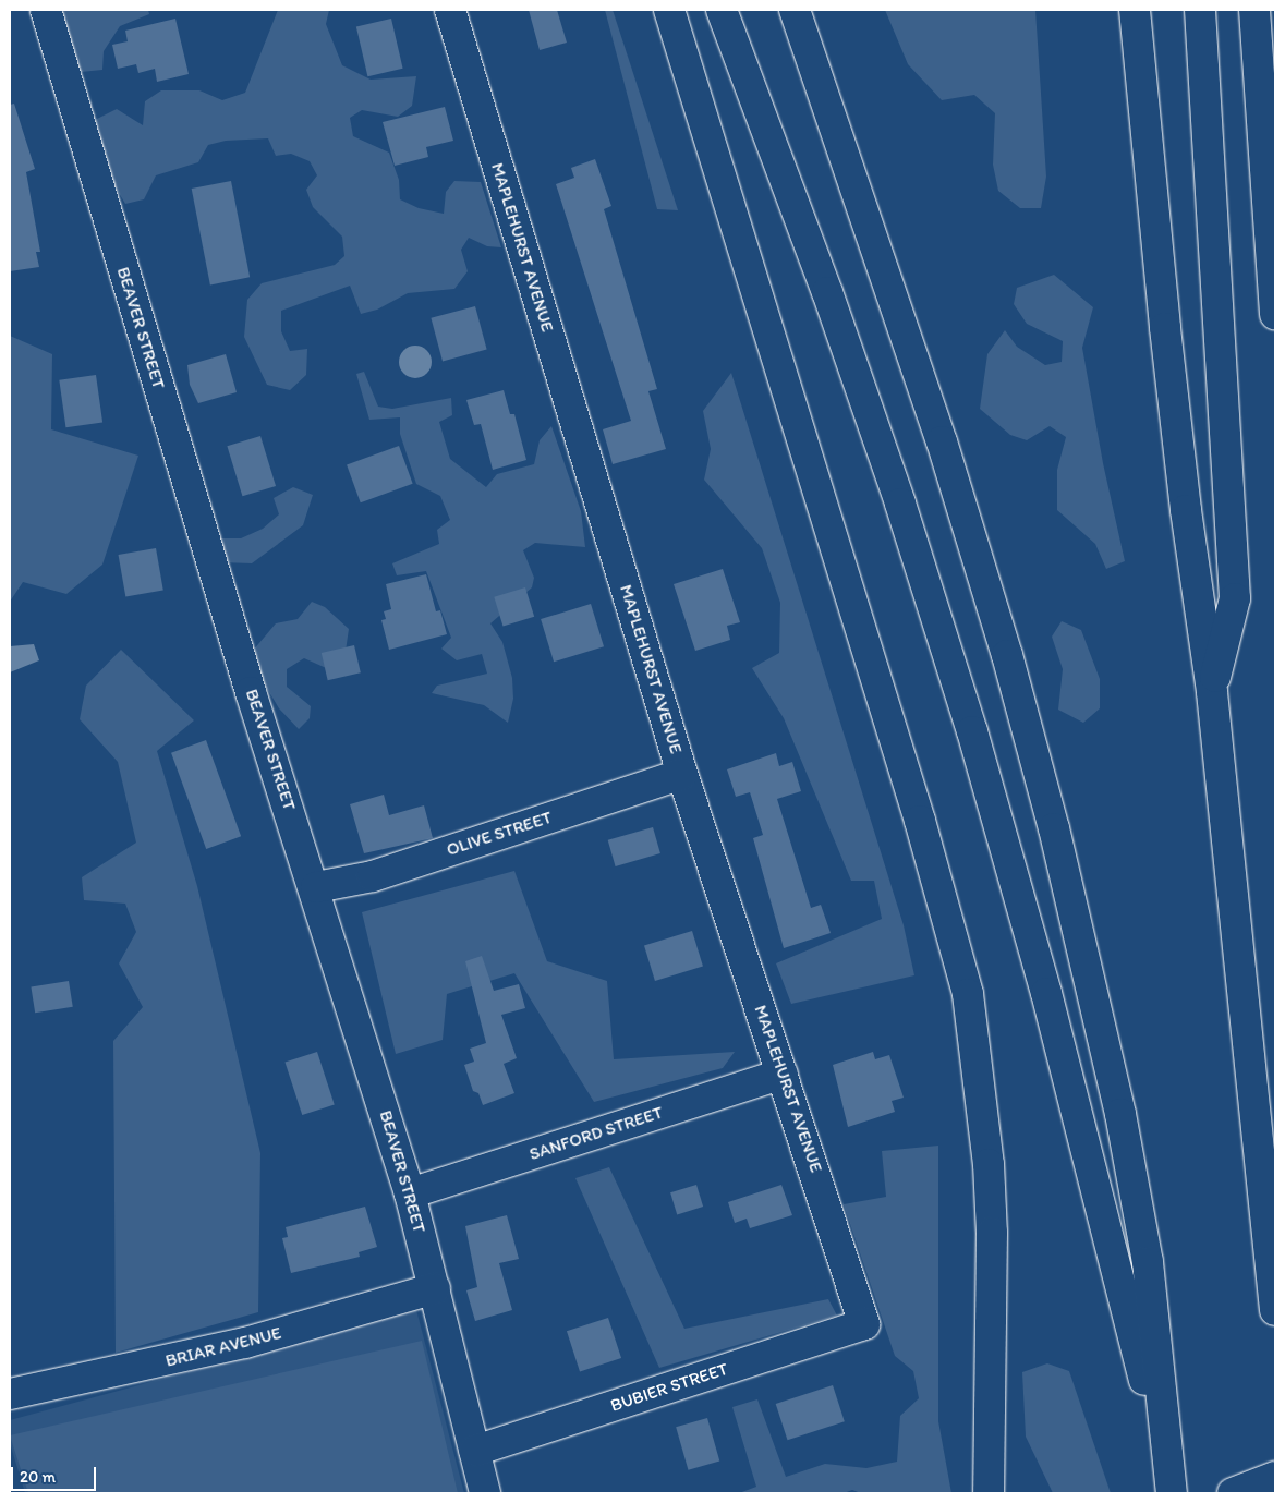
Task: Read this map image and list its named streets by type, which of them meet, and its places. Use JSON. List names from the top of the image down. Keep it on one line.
{"streets":{"main road":["MAPLEHURST AVENUE","BEAVER STREET","OLIVE STREET","SANFORD STREET","BRIAR AVENUE","BUBIER STREET"]},"crossings":[["MAPLEHURST AVENUE","OLIVE STREET"],["MAPLEHURST AVENUE","SANFORD STREET"],["MAPLEHURST AVENUE","BUBIER STREET"],["BEAVER STREET","OLIVE STREET"],["BEAVER STREET","SANFORD STREET"],["BEAVER STREET","BRIAR AVENUE"],["BEAVER STREET","BUBIER STREET"]],"scale_bar":"20 m"}
